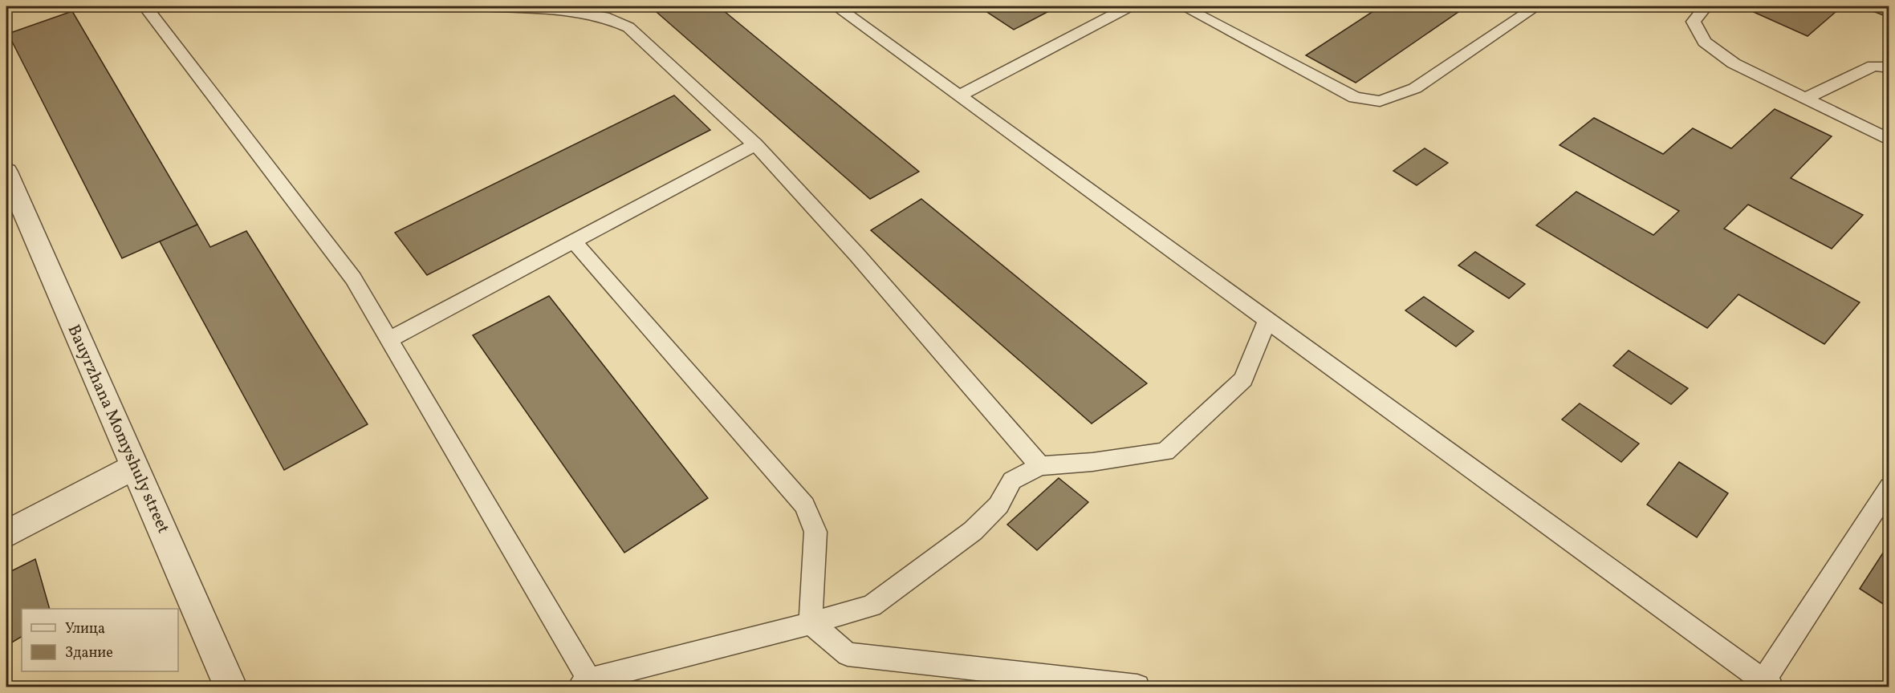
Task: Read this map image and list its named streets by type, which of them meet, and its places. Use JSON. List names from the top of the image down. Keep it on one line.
{"streets":{"street":["Bauyrzhana Momyshuly street"]},"legend":["Улица","Здание"]}
